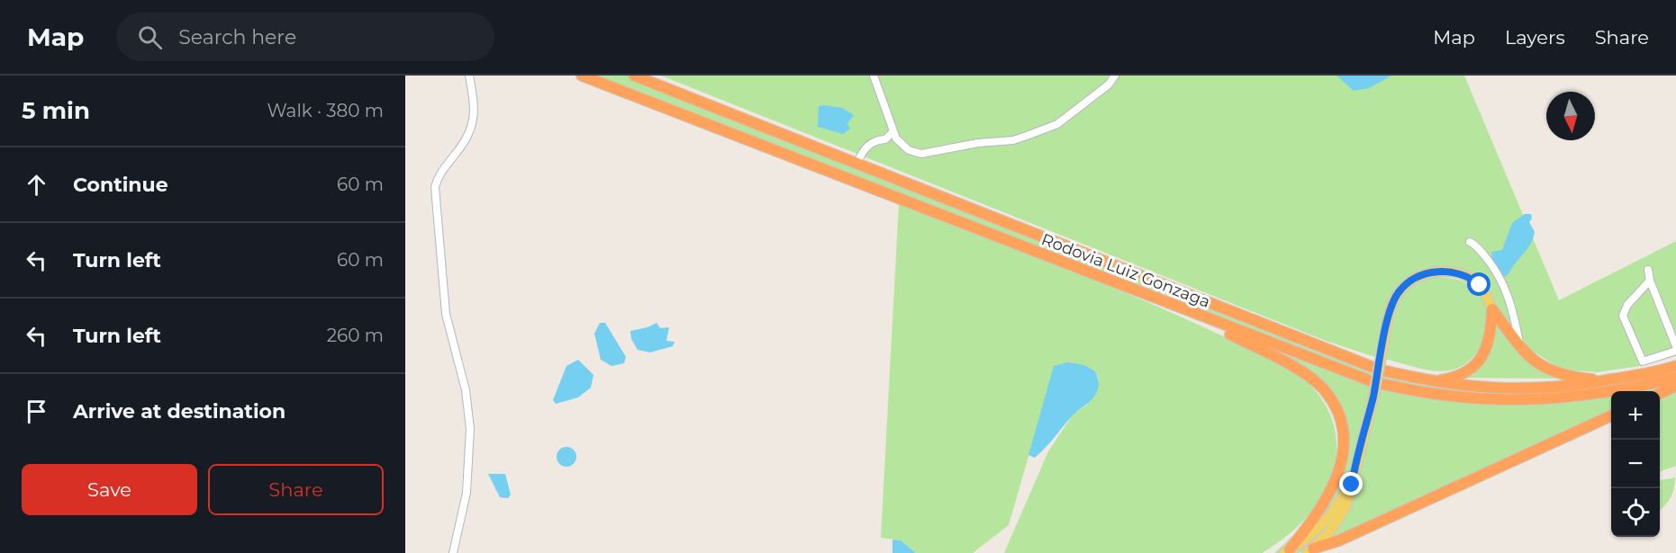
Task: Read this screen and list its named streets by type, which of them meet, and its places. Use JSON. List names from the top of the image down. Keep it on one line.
{"streets":{"highway":["Rodovia Luiz Gonzaga"]},"north":"bottom","page":{"header":"Map","search":"Search here","nav":["Map","Layers","Share"],"heading":["5 min","Walk · 380 m"],"list":[["Continue","60 m"],["Turn left","60 m"],["Turn left","260 m"],"Arrive at destination"],"map_buttons":["+","−"],"buttons":["Save","Share"]}}
